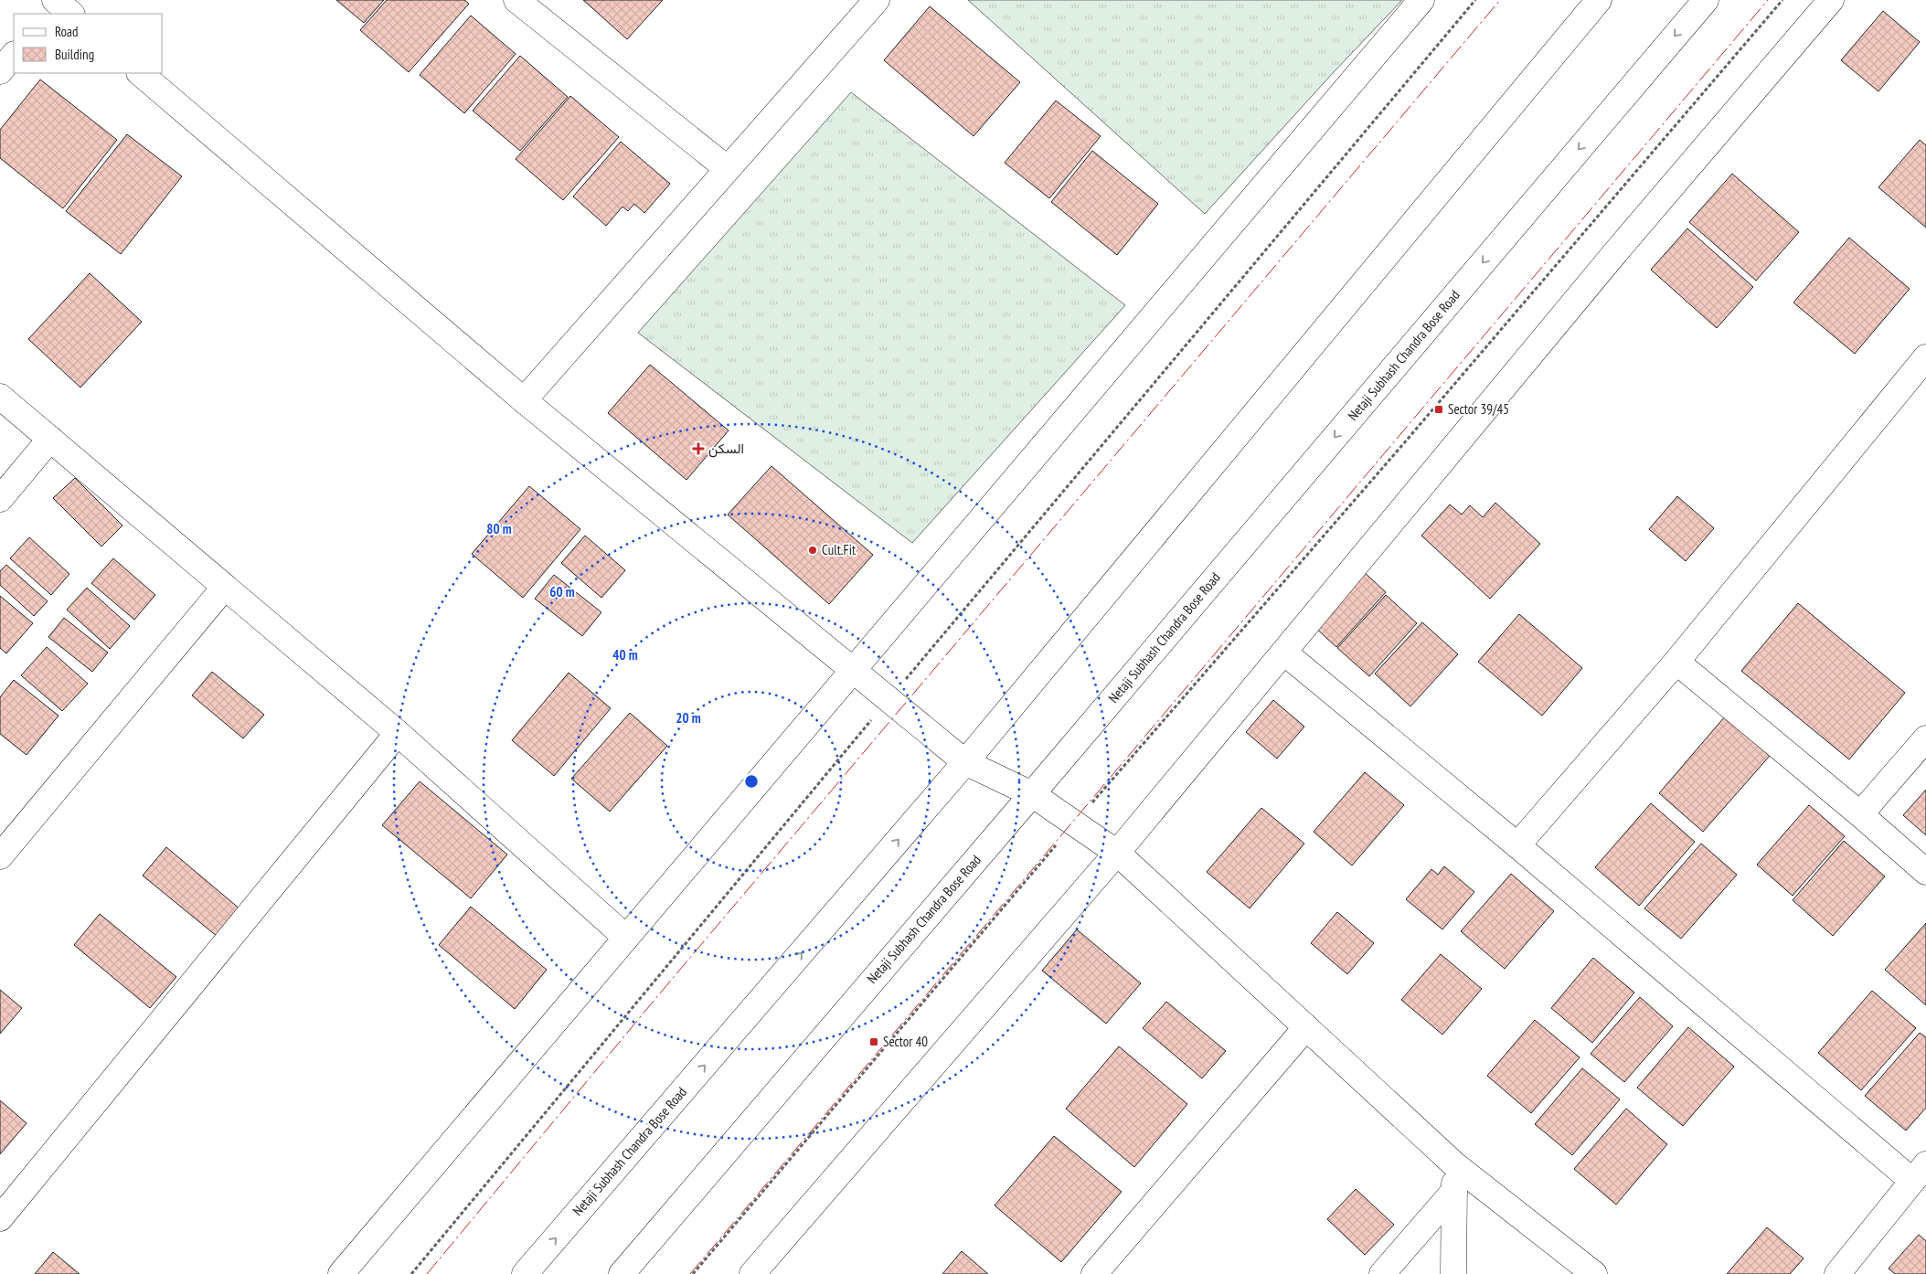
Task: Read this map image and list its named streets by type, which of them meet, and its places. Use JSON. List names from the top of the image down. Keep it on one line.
{"streets":{"street":["Netaji Subhash Chandra Bose Road"]},"places":{"transit":["Sector 39/45","Sector 40"],"health":["السكن"],"other":["Cult.Fit"]},"legend":["Road","Building"],"rings":["80 m","60 m","40 m","20 m"]}
